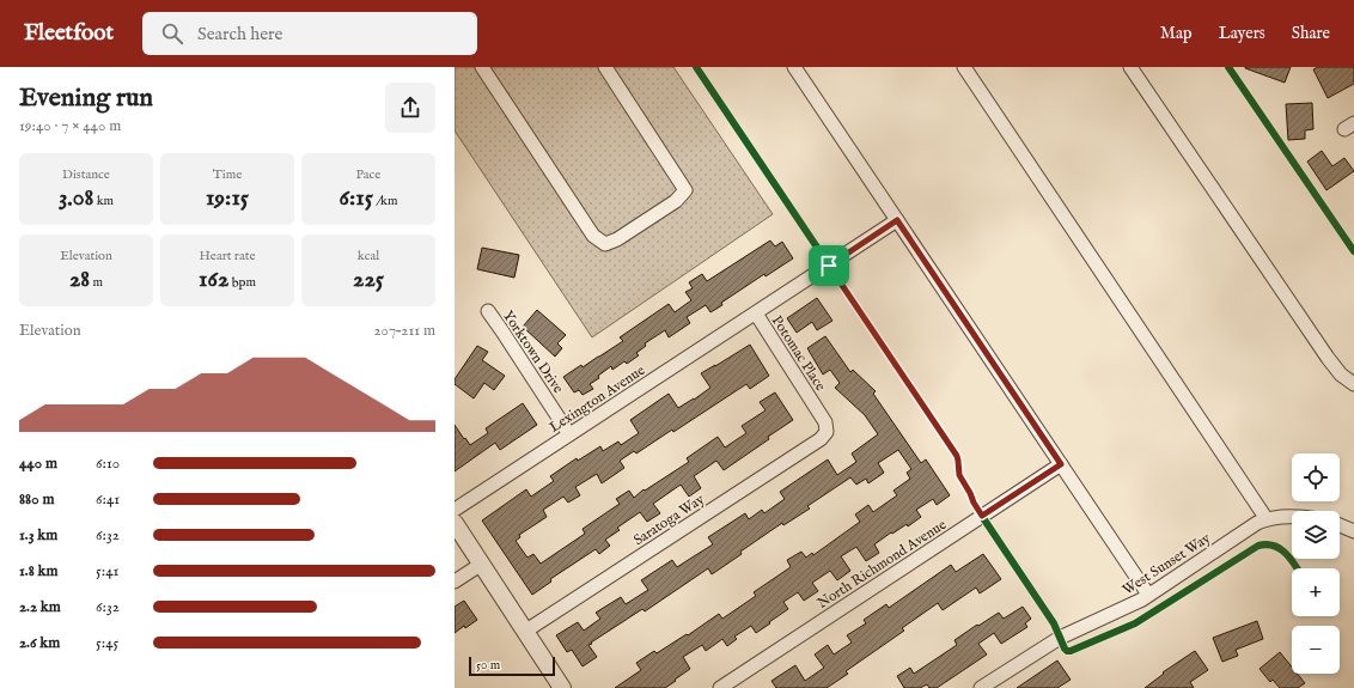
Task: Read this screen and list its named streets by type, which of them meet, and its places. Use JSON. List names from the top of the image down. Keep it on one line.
{"streets":{"street":["Yorktown Drive","Potomac Place","Lexington Avenue","Saratoga Way","North Richmond Avenue","West Sunset Way"]},"crossings":[["Yorktown Drive","Lexington Avenue"],["Potomac Place","Lexington Avenue"],["Potomac Place","Saratoga Way"]],"scale_bar":"50 m","page":{"header":"Fleetfoot","search":"Search here","nav":["Map","Layers","Share"],"heading":["Evening run","19:40 · 7 × 440 m"],"stats":[["Distance","3.08 km"],["Time","19:15"],["Pace","6:15 /km"],["Elevation","28 m"],["Heart rate","162 bpm"],["kcal","225"]],"chart":["Elevation","207–211 m"],"list":[{"name":"440 m","note":"6:10"},{"name":"880 m","note":"6:41"},{"name":"1.3 km","note":"6:32"},{"name":"1.8 km","note":"5:41"},{"name":"2.2 km","note":"6:32"},{"name":"2.6 km","note":"5:45"}],"map_buttons":["+","−"],"scale":"50 m"}}
